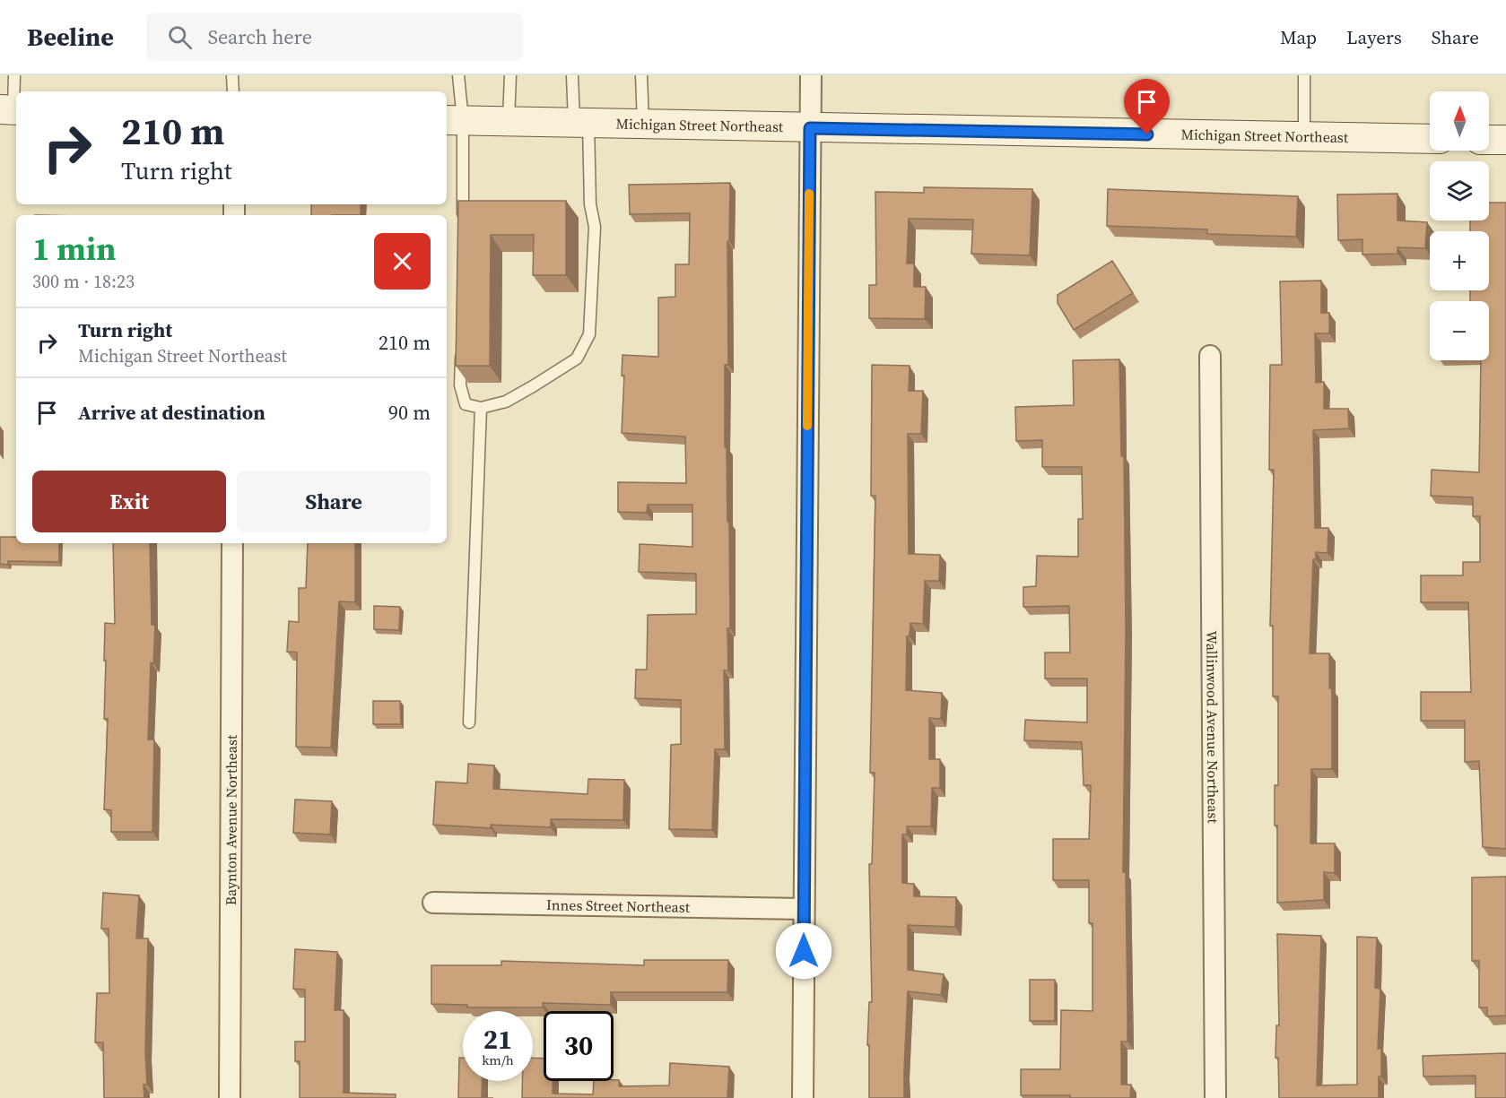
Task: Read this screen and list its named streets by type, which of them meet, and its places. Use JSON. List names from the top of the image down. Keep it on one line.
{"streets":{"main road":["Michigan Street Northeast"],"street":["Wallinwood Avenue Northeast","Baynton Avenue Northeast","Innes Street Northeast"]},"north":"top","page":{"header":"Beeline","search":"Search here","nav":["Map","Layers","Share"],"map_buttons":["+","−"],"turn":["210 m","Turn right"],"heading":["1 min","300 m · 18:23"],"list":[{"name":"Turn right","note":"Michigan Street Northeast","value":"210 m"},{"name":"Arrive at destination","value":"90 m"}],"buttons":["Exit","Share"],"speed":"21 km/h","limit":"30"}}
